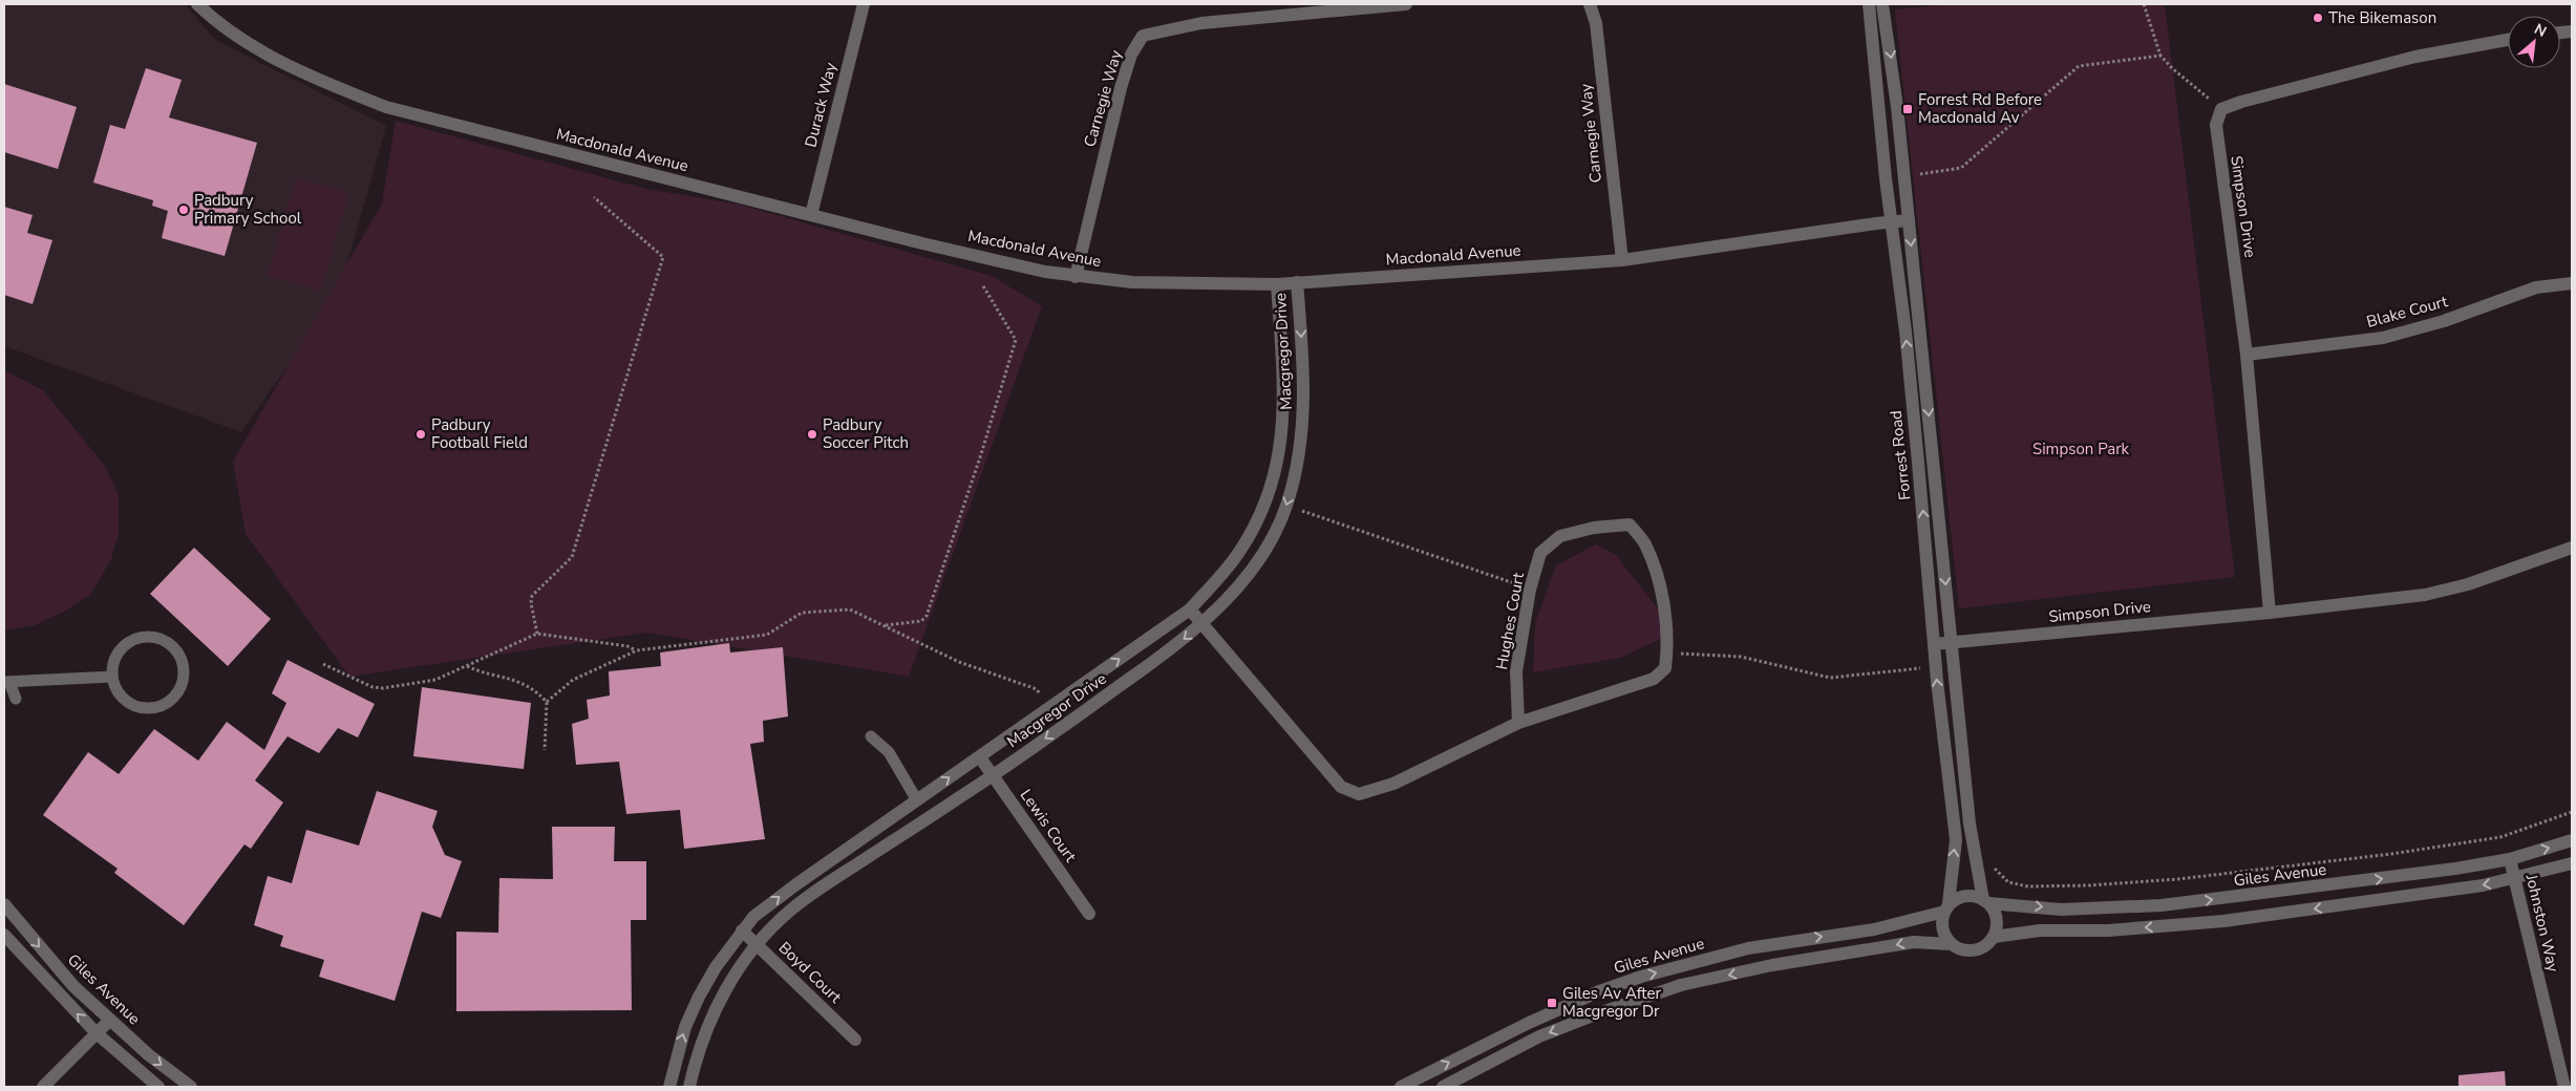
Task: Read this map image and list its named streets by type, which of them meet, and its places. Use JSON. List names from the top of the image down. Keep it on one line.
{"streets":{"street":["Carnegie Way","Durack Way","Macdonald Avenue","Simpson Drive","Blake Court","Macgregor Drive","Forrest Road","Hughes Court","Lewis Court","Giles Avenue","Johnston Way","Boyd Court"]},"crossings":[["Carnegie Way","Macdonald Avenue"],["Durack Way","Macdonald Avenue"],["Macdonald Avenue","Macgregor Drive"],["Macdonald Avenue","Forrest Road"],["Simpson Drive","Blake Court"],["Simpson Drive","Forrest Road"],["Macgregor Drive","Hughes Court"],["Macgregor Drive","Lewis Court"],["Macgregor Drive","Boyd Court"],["Forrest Road","Giles Avenue"],["Giles Avenue","Johnston Way"]],"parks":["Simpson Park"],"places":{"other":["The Bikemason","Padbury Primary School","Padbury Football Field","Padbury Soccer Pitch"],"transit":["Forrest Rd Before Macdonald Av","Giles Av After Macgregor Dr"]},"north":"top right"}
